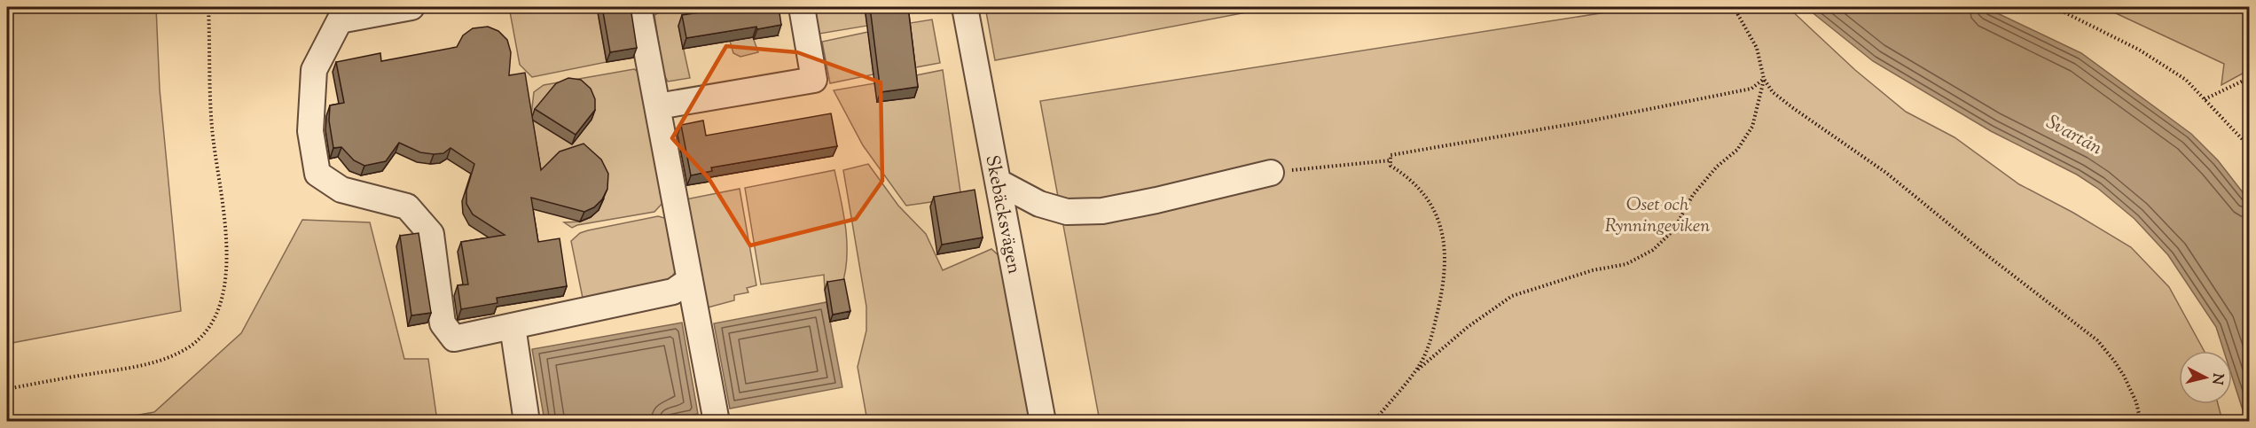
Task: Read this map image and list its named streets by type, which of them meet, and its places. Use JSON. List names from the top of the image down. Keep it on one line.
{"streets":{"street":["Skebäcksvägen"]},"water":["Svartån"],"parks":["Oset och Rynningeviken"],"north":"right"}
